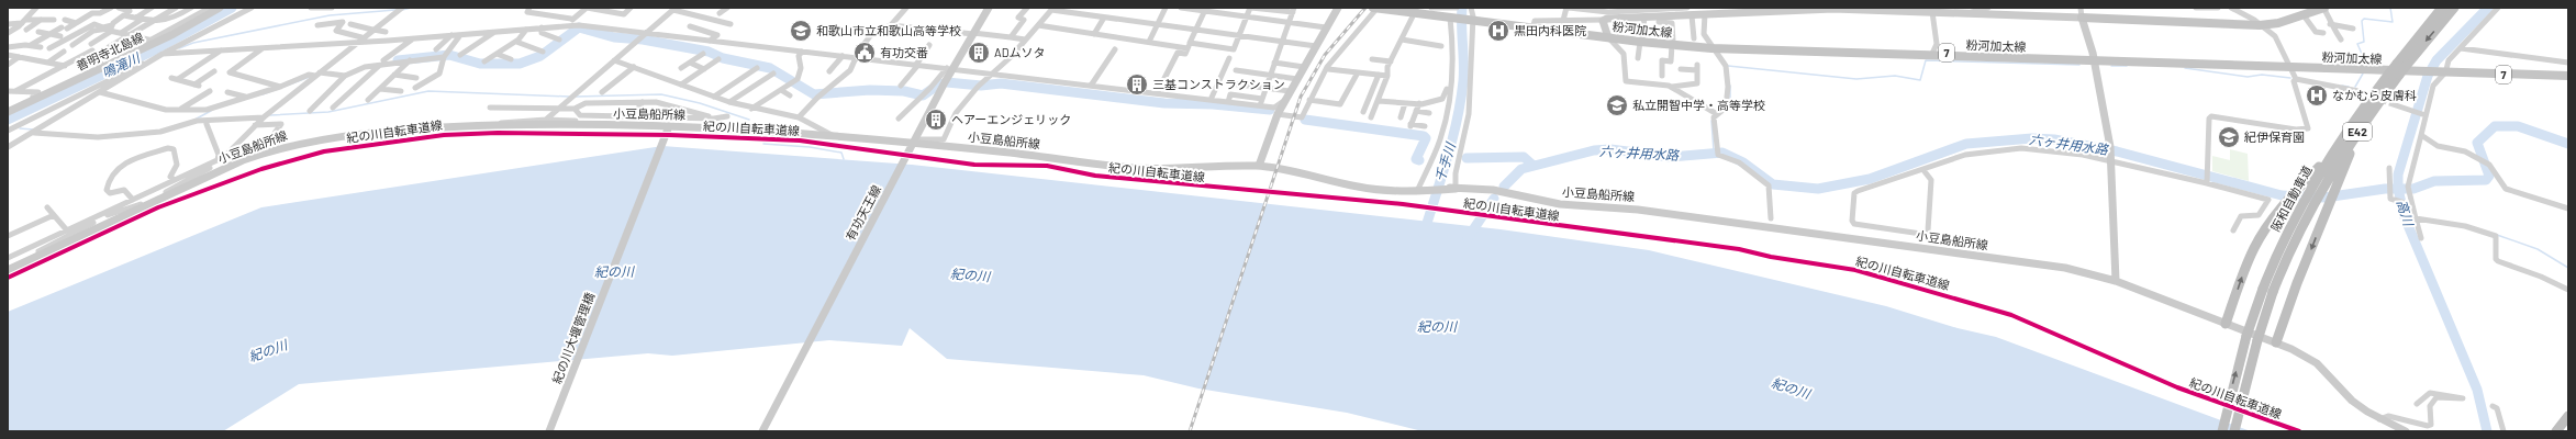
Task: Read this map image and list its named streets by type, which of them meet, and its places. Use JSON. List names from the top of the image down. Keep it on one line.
{"streets":{"highway":["E42","阪和自動車道"],"main road":["粉河加太線","善明寺北島線","7","小豆島船所線","有功天王線","紀の川大堰管理橋"],"cycle path":["紀の川自転車道線"]},"crossings":[["小豆島船所線","有功天王線"],["小豆島船所線","紀の川大堰管理橋"]],"water":["鳴滝川","六ヶ井用水路","千手川","高川","紀の川"],"places":{"school or university":["和歌山市立和歌山高等学校","私立開智中学・高等学校","紀伊保育園"],"hospital":["黒田内科医院","なかむら皮膚科"],"public building":["有功交番"],"building":["ADムソタ","三基コンストラクション","ヘアーエンジェリック"]}}
